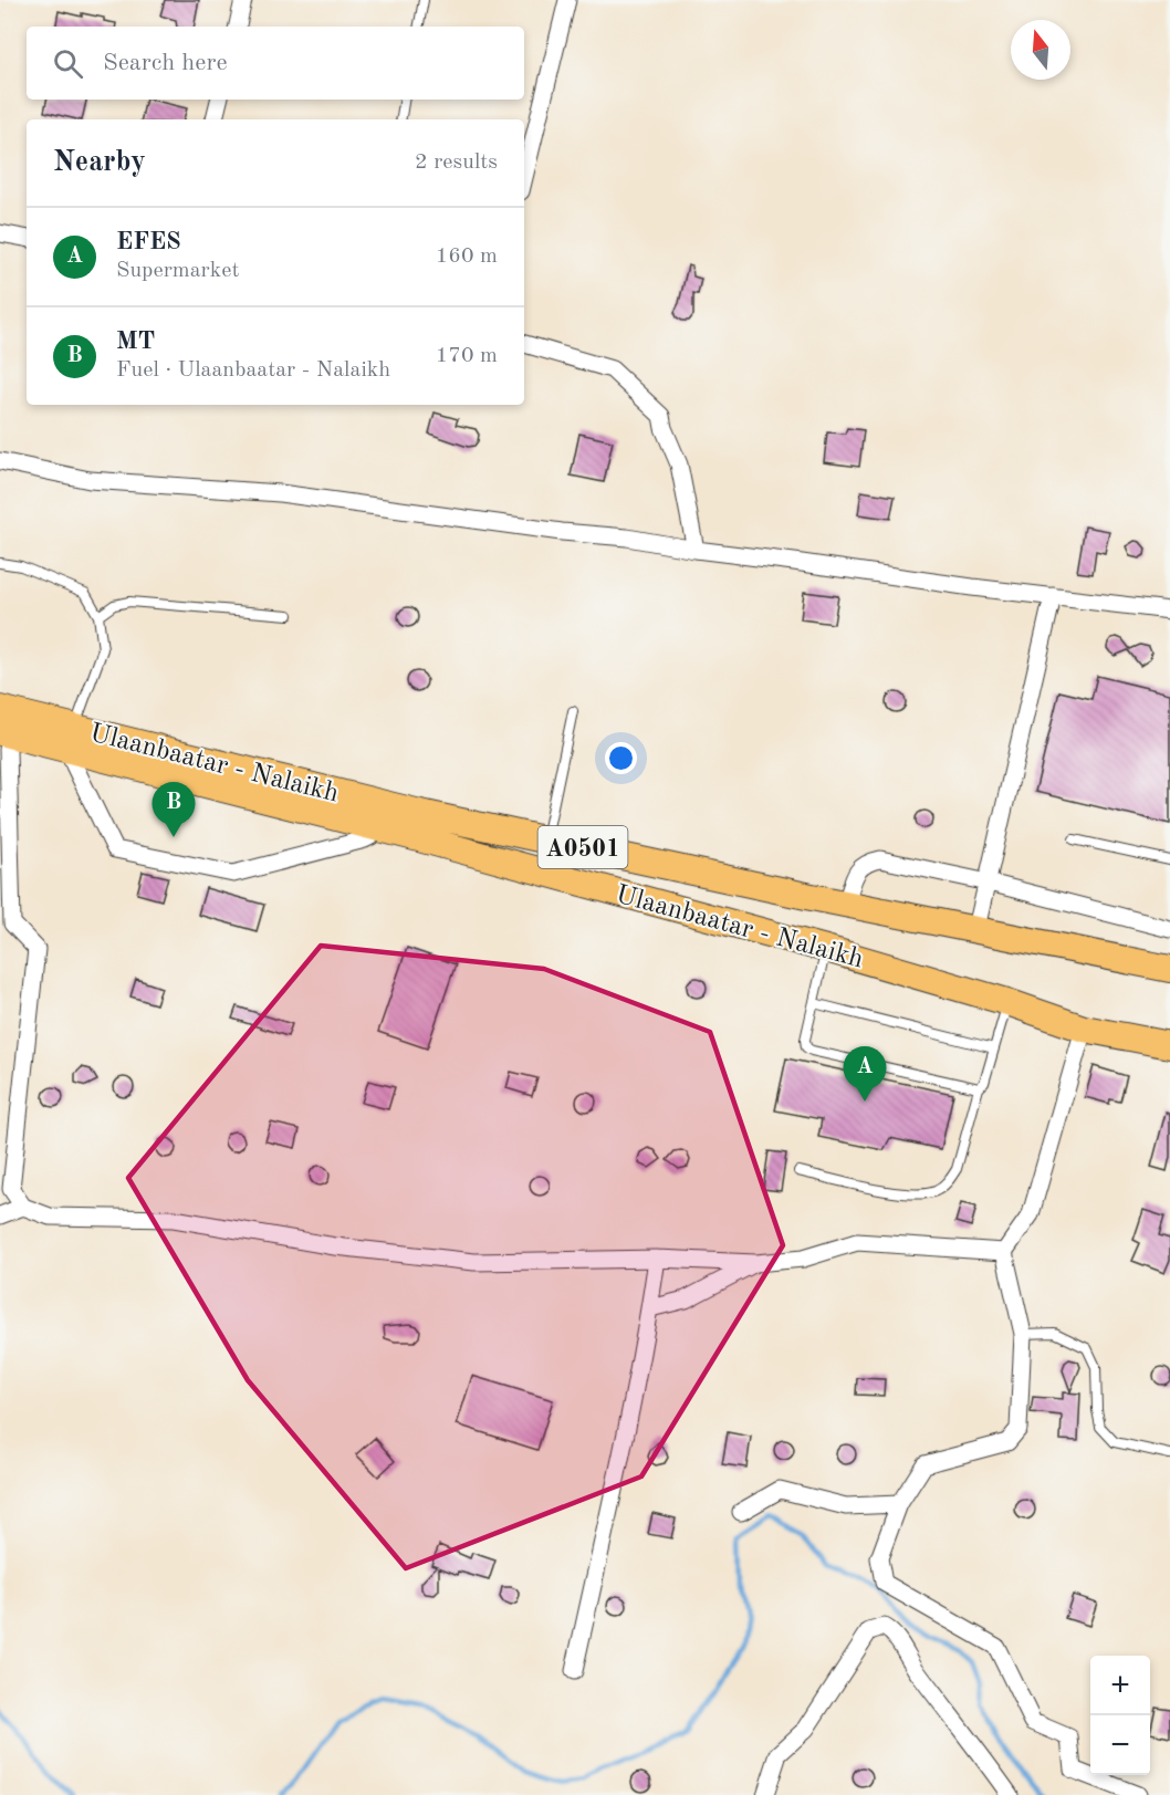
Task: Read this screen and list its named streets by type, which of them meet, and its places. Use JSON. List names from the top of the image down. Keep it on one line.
{"streets":{"highway":["Ulaanbaatar - Nalaikh","A0501"]},"north":"top","page":{"search":"Search here","heading":["Nearby","2 results"],"list":[{"mark":"A","name":"EFES","note":"Supermarket","value":"160 m"},{"mark":"B","name":"MT","note":"Fuel · Ulaanbaatar - Nalaikh","value":"170 m"}],"pins":["B","A"],"map_buttons":["+","−"]}}
